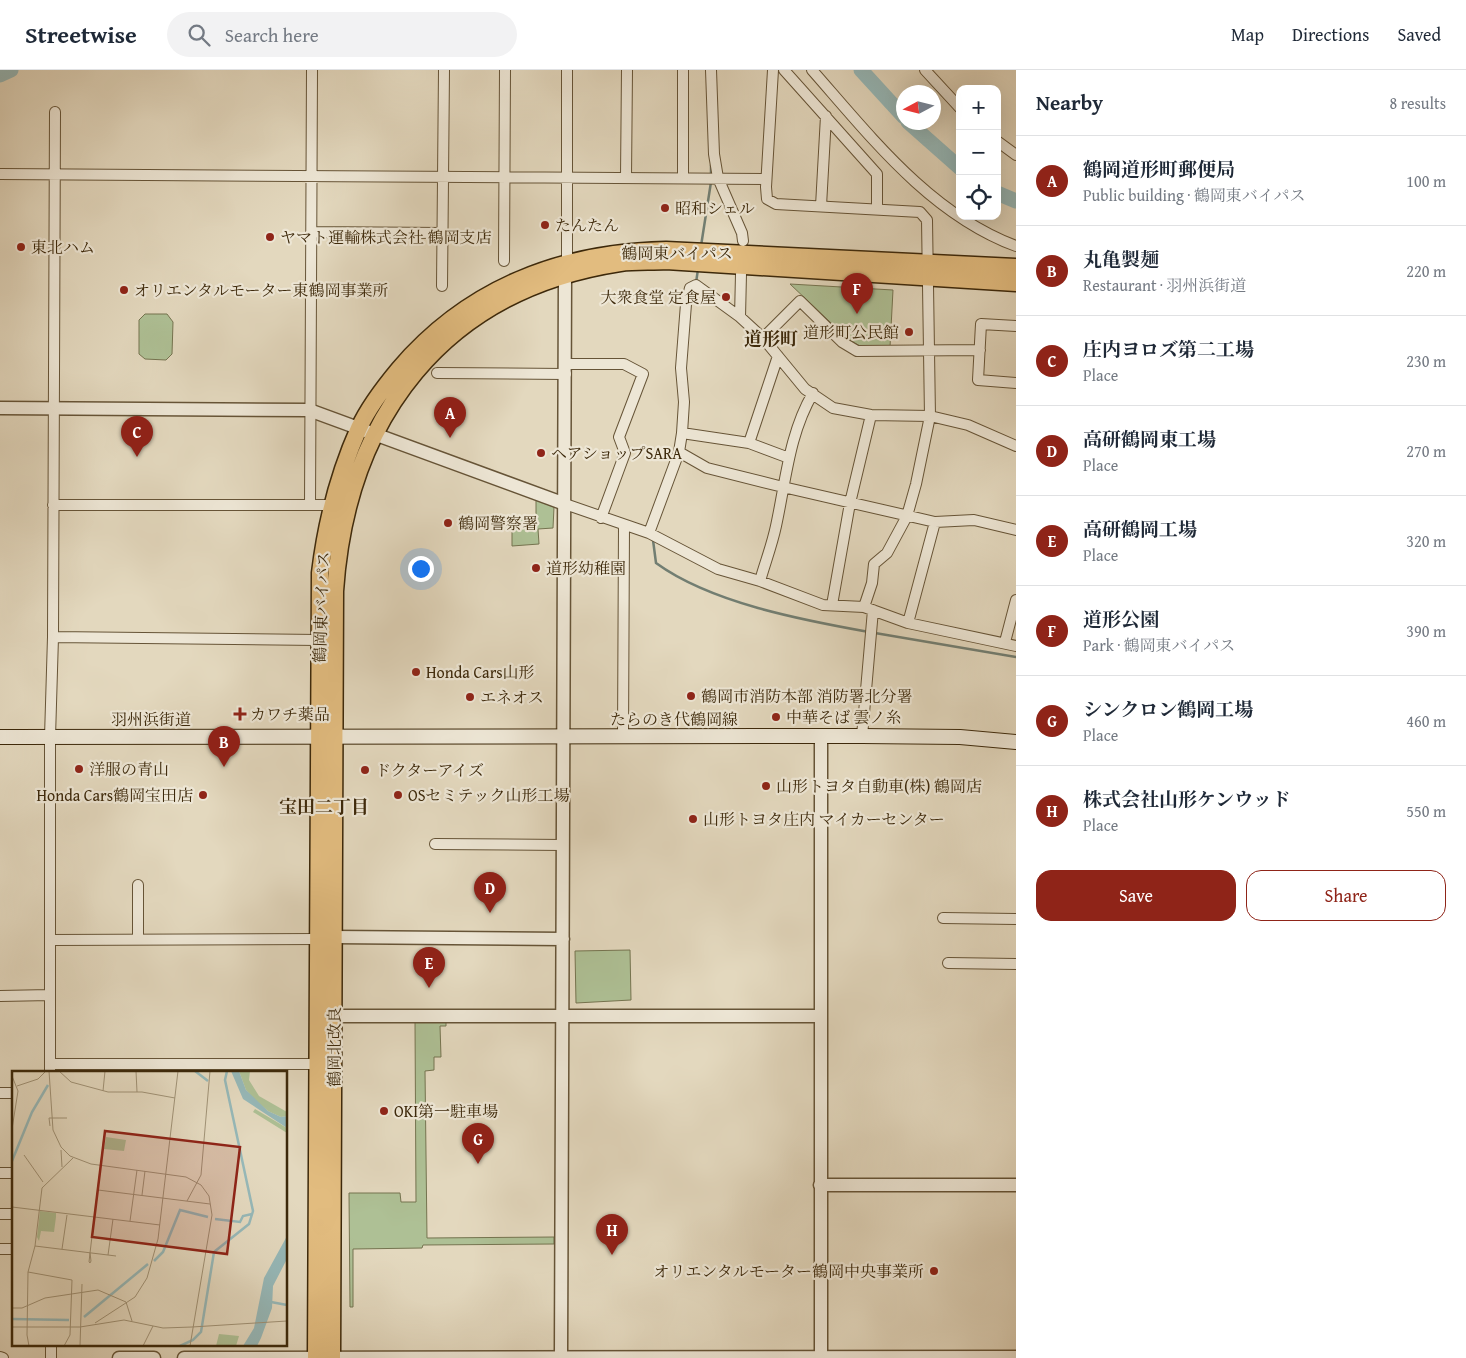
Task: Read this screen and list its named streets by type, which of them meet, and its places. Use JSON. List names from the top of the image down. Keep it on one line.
{"streets":{"highway":["鶴岡東バイパス","鶴岡北改良"],"main road":["羽州浜街道","たらのき代鶴岡線"]},"crossings":[["鶴岡東バイパス","羽州浜街道"],["鶴岡東バイパス","たらのき代鶴岡線"],["鶴岡東バイパス","鶴岡北改良"],["羽州浜街道","たらのき代鶴岡線"],["羽州浜街道","鶴岡北改良"],["たらのき代鶴岡線","鶴岡北改良"]],"districts":["道形町","宝田二丁目"],"places":{"other":["昭和シェル","たんたん","ヤマト運輸株式会社 鶴岡支店","東北ハム","オリエンタルモーター東鶴岡事業所","大衆食堂 定食屋","道形町公民館","ヘアショップSARA","鶴岡警察署","道形幼稚園","Honda Cars山形","鶴岡市消防本部 消防署北分署","エネオス","中華そば 雲ノ糸","洋服の青山","ドクターアイズ","山形トヨタ自動車(株) 鶴岡店","Honda Cars鶴岡宝田店","OSセミテック山形工場","山形トヨタ庄内 マイカーセンター","OKI第一駐車場","オリエンタルモーター鶴岡中央事業所"],"health":["カワチ薬品"]},"north":"left","page":{"header":"Streetwise","search":"Search here","nav":["Map","Directions","Saved"],"heading":["Nearby","8 results"],"map_buttons":["+","−"],"list":[{"mark":"A","name":"鶴岡道形町郵便局","note":"Public building · 鶴岡東バイパス","value":"100 m"},{"mark":"B","name":"丸亀製麺","note":"Restaurant · 羽州浜街道","value":"220 m"},{"mark":"C","name":"庄内ヨロズ第二工場","note":"Place","value":"230 m"},{"mark":"D","name":"高研鶴岡東工場","note":"Place","value":"270 m"},{"mark":"E","name":"高研鶴岡工場","note":"Place","value":"320 m"},{"mark":"F","name":"道形公園","note":"Park · 鶴岡東バイパス","value":"390 m"},{"mark":"G","name":"シンクロン鶴岡工場","note":"Place","value":"460 m"},{"mark":"H","name":"株式会社山形ケンウッド","note":"Place","value":"550 m"}],"pins":["F","A","C","B","D","E","G","H"],"buttons":["Save","Share"]}}
